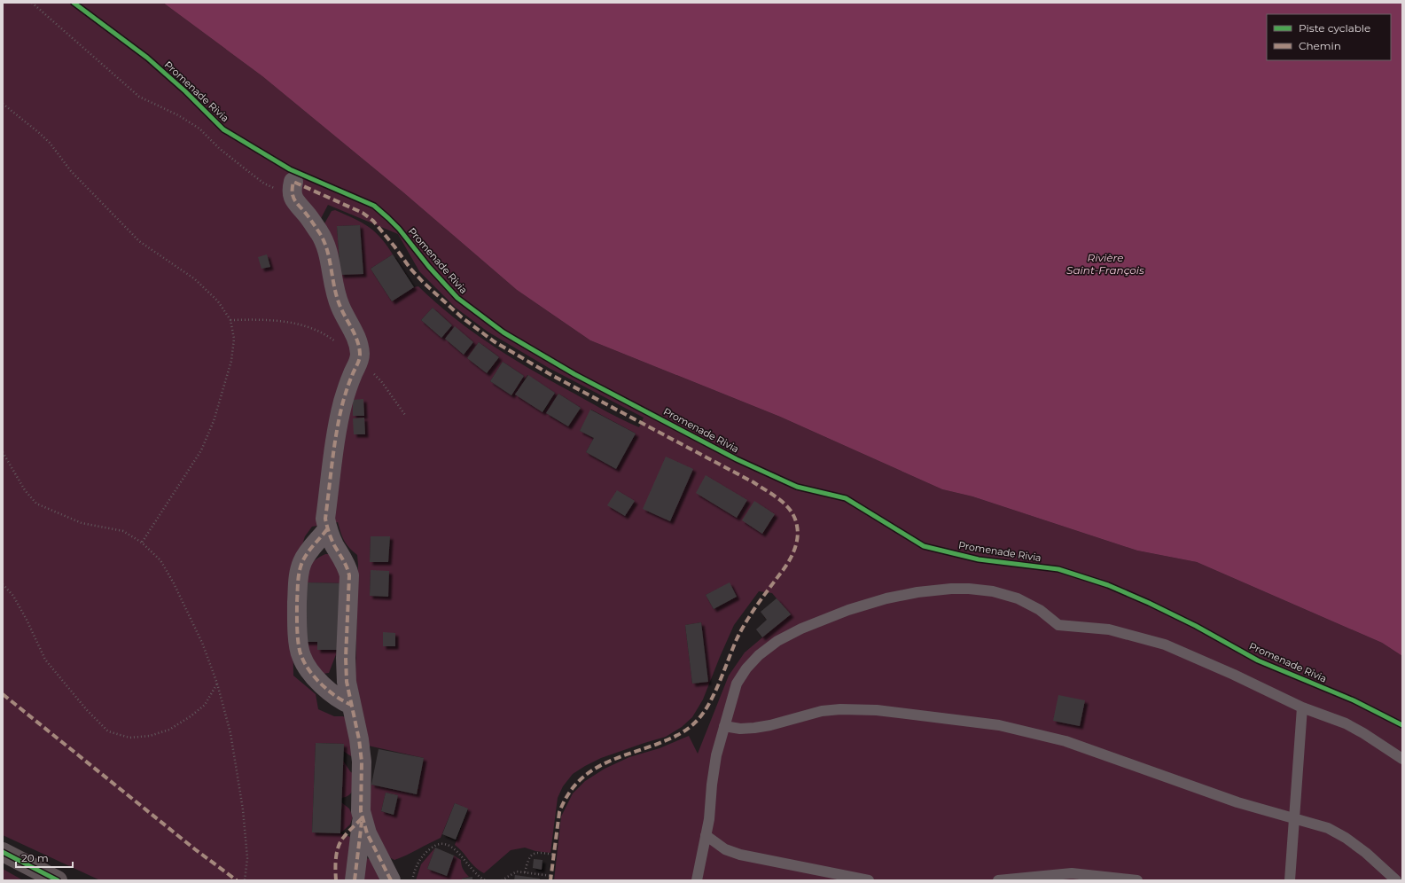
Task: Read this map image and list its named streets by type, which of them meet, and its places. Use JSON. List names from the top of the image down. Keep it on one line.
{"streets":{"cycle path":["Promenade Rivia"]},"water":["Rivière Saint-François"],"legend":["Piste cyclable","Chemin"],"scale_bar":"20 m"}
